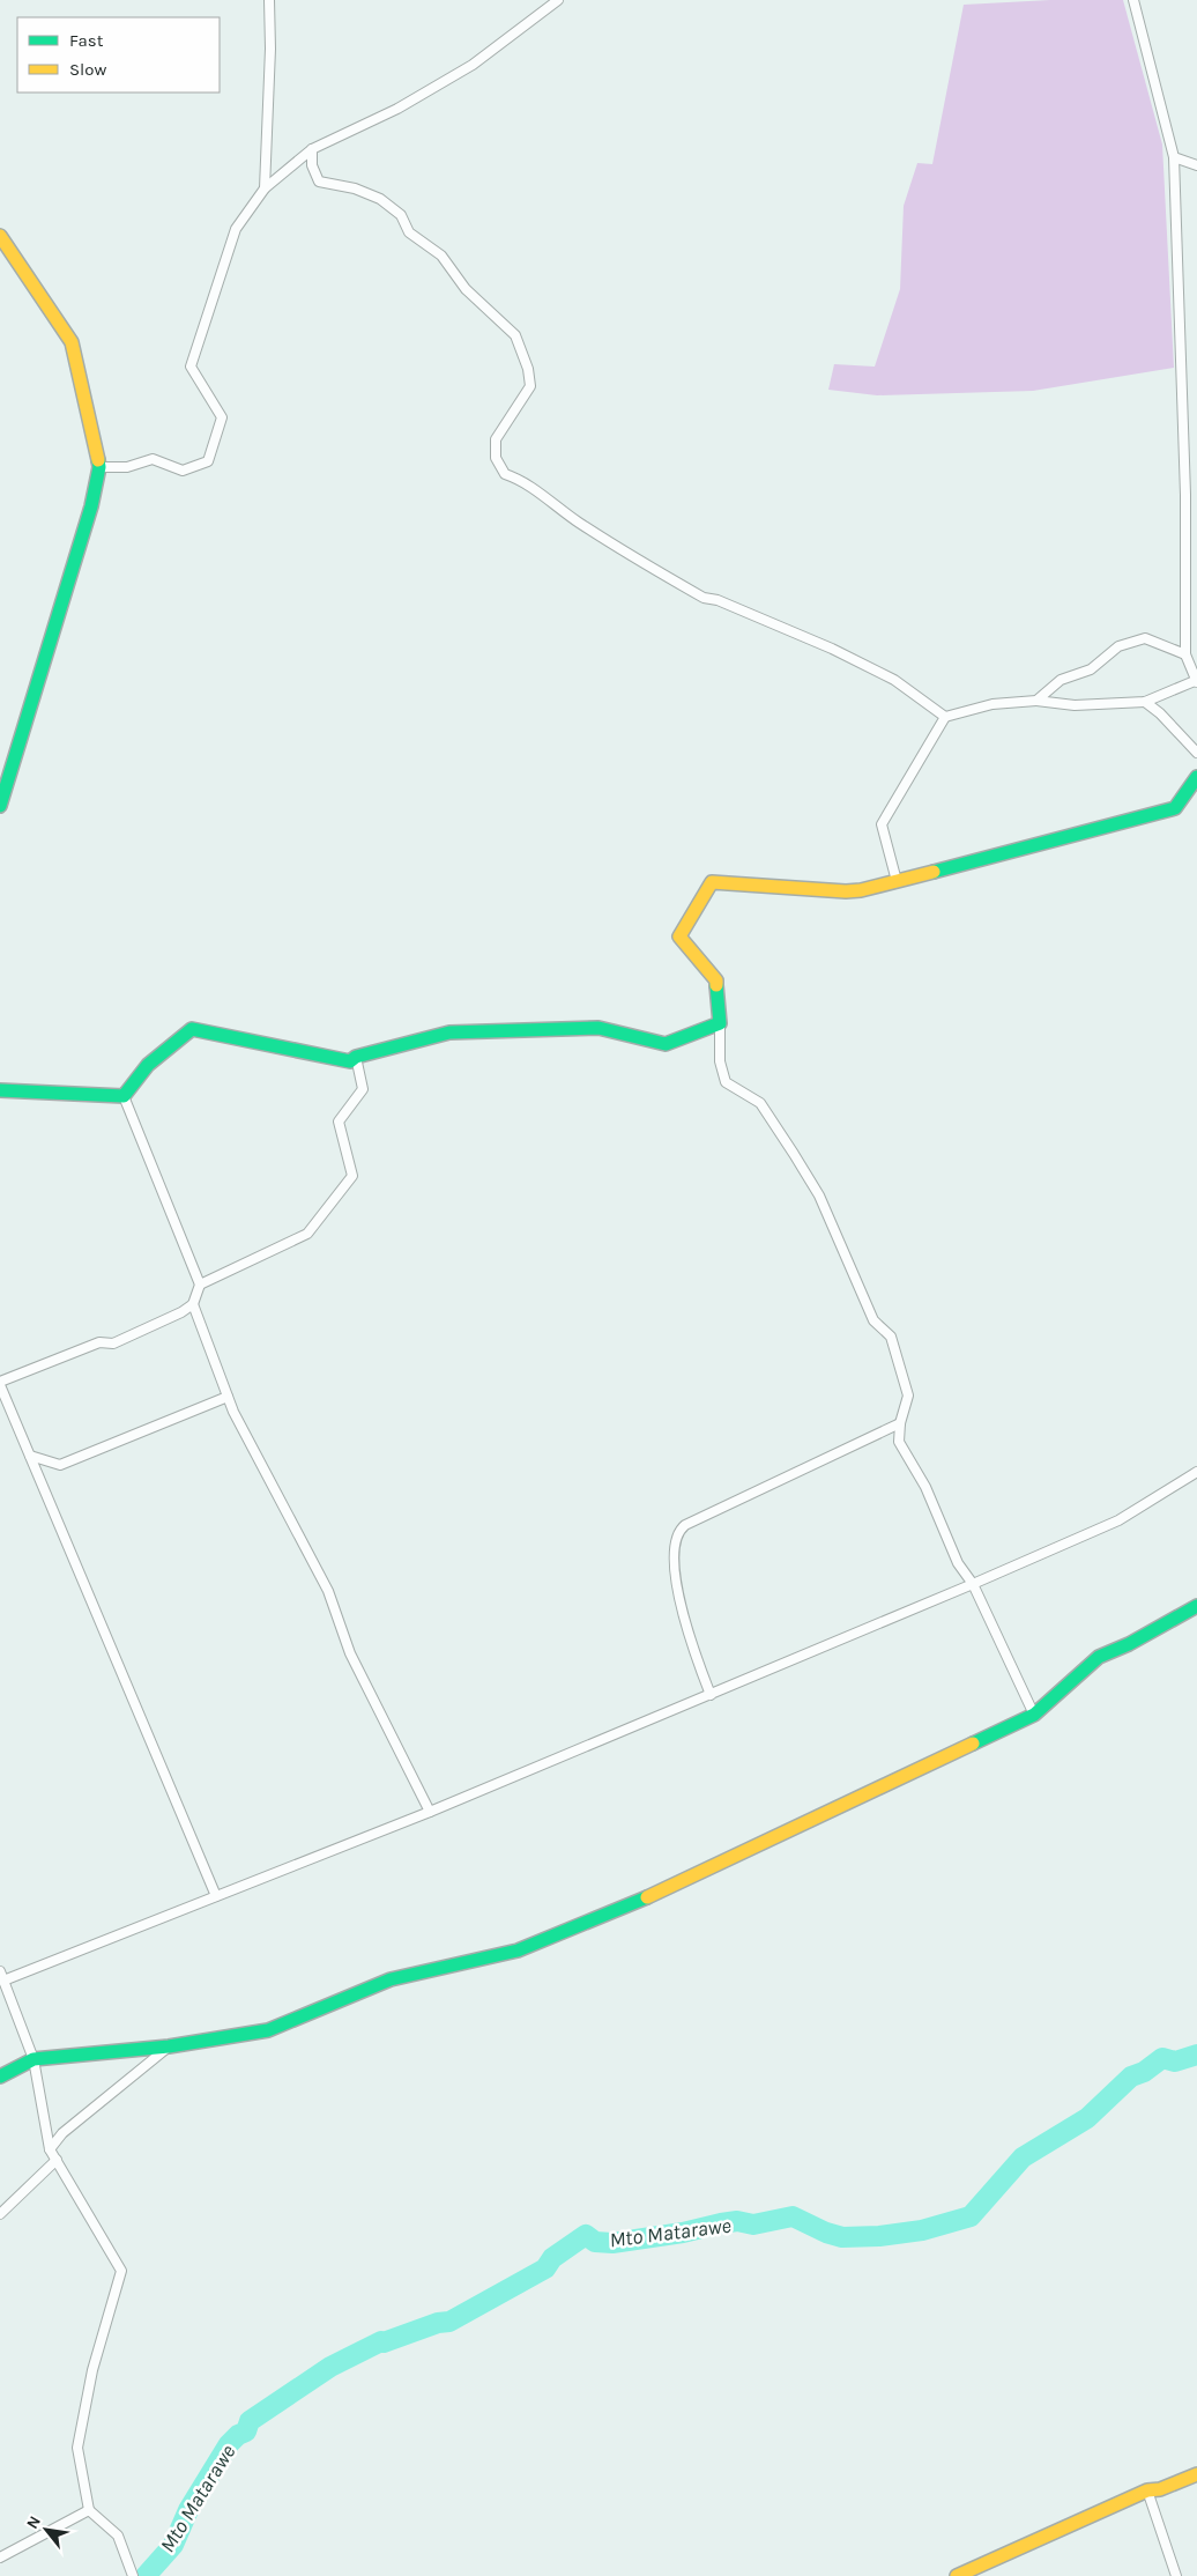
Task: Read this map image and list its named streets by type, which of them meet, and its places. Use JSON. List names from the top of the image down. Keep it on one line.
{"water":["Mto Matarawe"],"legend":["Fast","Slow"],"north":"top left"}
